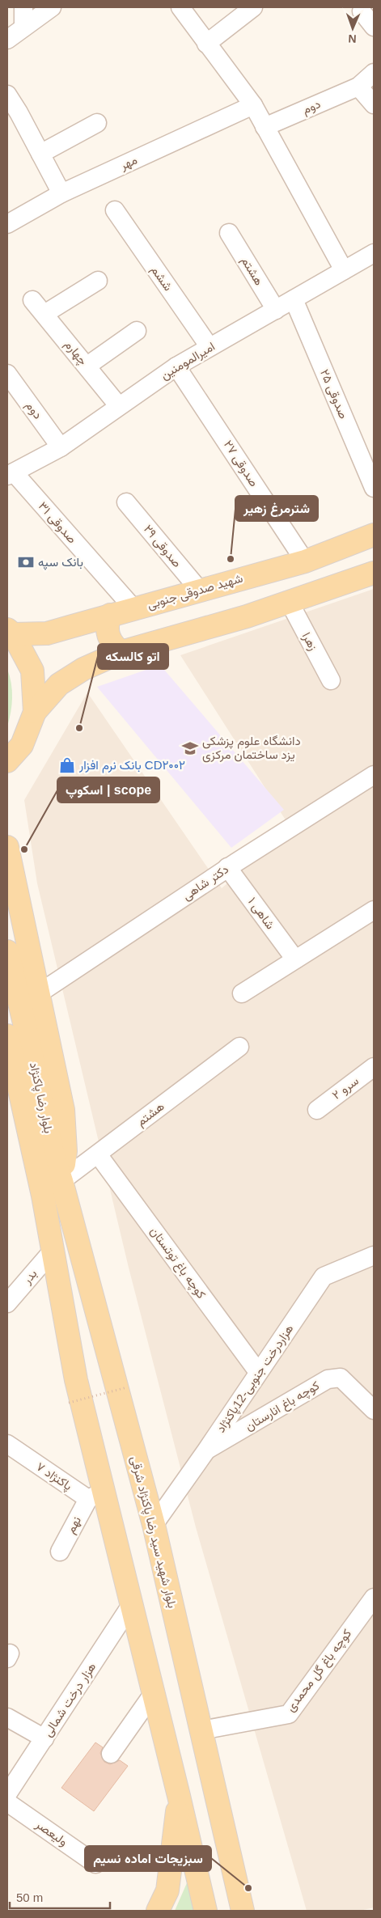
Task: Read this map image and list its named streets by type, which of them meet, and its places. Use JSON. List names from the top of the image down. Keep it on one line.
{"streets":{"main road":["شهید صدوقی جنوبی","بلوار رضا پاکنژاد","بلوار شهید سید رضا پاکنژاد شرقی"],"street":["دوم","مهر","هشتم","ششم","چهارم","امیرالمومنین","صدوقی ۲۵","صدوقی ۲۷","صدوقی ۳۱","صدوقی ۲۹","زهرا","دکتر شاهی","شاهی ۱","سرو ۲","کوچه باغ توتستان","بدر","هزاردرخت جنوبی-12پاکنژاد","کوچه باغ انارستان","پاکنژاد ۷","نهم","کوچه باغ گل محمدی","هزار درخت شمالی","ولیعصر"]},"crossings":[["دوم","امیرالمومنین"],["هشتم","امیرالمومنین"],["هشتم","کوچه باغ توتستان"],["هشتم","بلوار شهید سید رضا پاکنژاد شرقی"],["ششم","امیرالمومنین"],["چهارم","امیرالمومنین"],["امیرالمومنین","صدوقی ۲۵"],["امیرالمومنین","صدوقی ۲۷"],["امیرالمومنین","صدوقی ۳۱"],["صدوقی ۲۷","شهید صدوقی جنوبی"],["صدوقی ۳۱","شهید صدوقی جنوبی"],["صدوقی ۲۹","شهید صدوقی جنوبی"],["دکتر شاهی","شاهی ۱"],["بلوار رضا پاکنژاد","بلوار شهید سید رضا پاکنژاد شرقی"],["کوچه باغ توتستان","هزاردرخت جنوبی-12پاکنژاد"],["هزاردرخت جنوبی-12پاکنژاد","کوچه باغ انارستان"],["هزاردرخت جنوبی-12پاکنژاد","بلوار شهید سید رضا پاکنژاد شرقی"],["پاکنژاد ۷","نهم"],["بلوار شهید سید رضا پاکنژاد شرقی","کوچه باغ گل محمدی"]],"places":{"other":["شترمرغ زهیر","اتو کالسکه","اسکوپ | scope","سبزیجات اماده نسیم"],"bank":["بانک سپه"],"school or university":["دانشگاه علوم پزشکی یزد ساختمان مرکزی"],"shop":["بانک نرم افزار CD۲۰۰۲"]},"scale_bar":"50 m","north":"bottom"}
